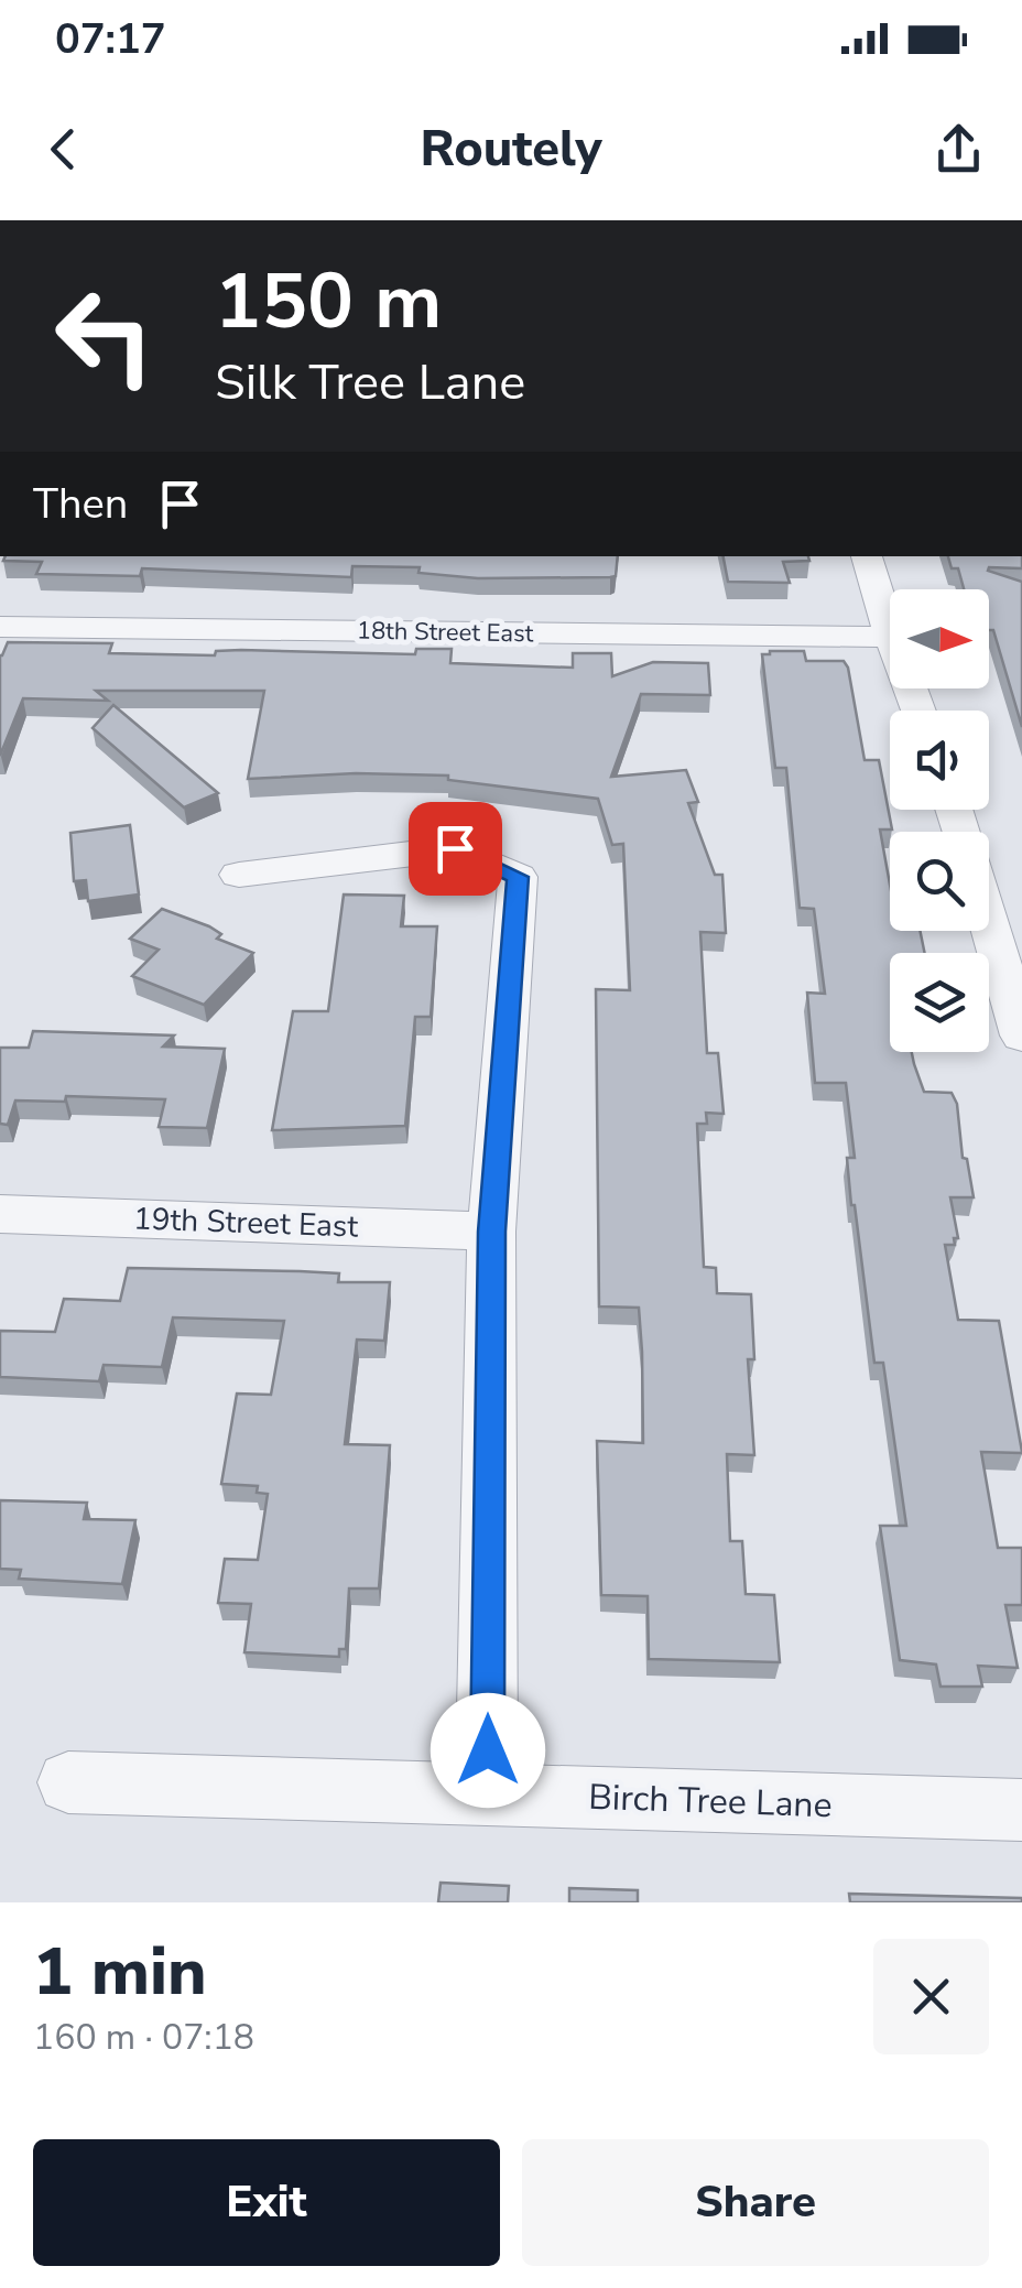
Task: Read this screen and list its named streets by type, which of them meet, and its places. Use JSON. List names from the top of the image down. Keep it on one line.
{"streets":{"street":["18th Street East","19th Street East","Birch Tree Lane"]},"north":"right","page":{"status":"07:17","header":"Routely","turn":["150 m","Silk Tree Lane"],"then":"Then","heading":["1 min","160 m · 07:18"],"buttons":["Exit","Share"]}}
